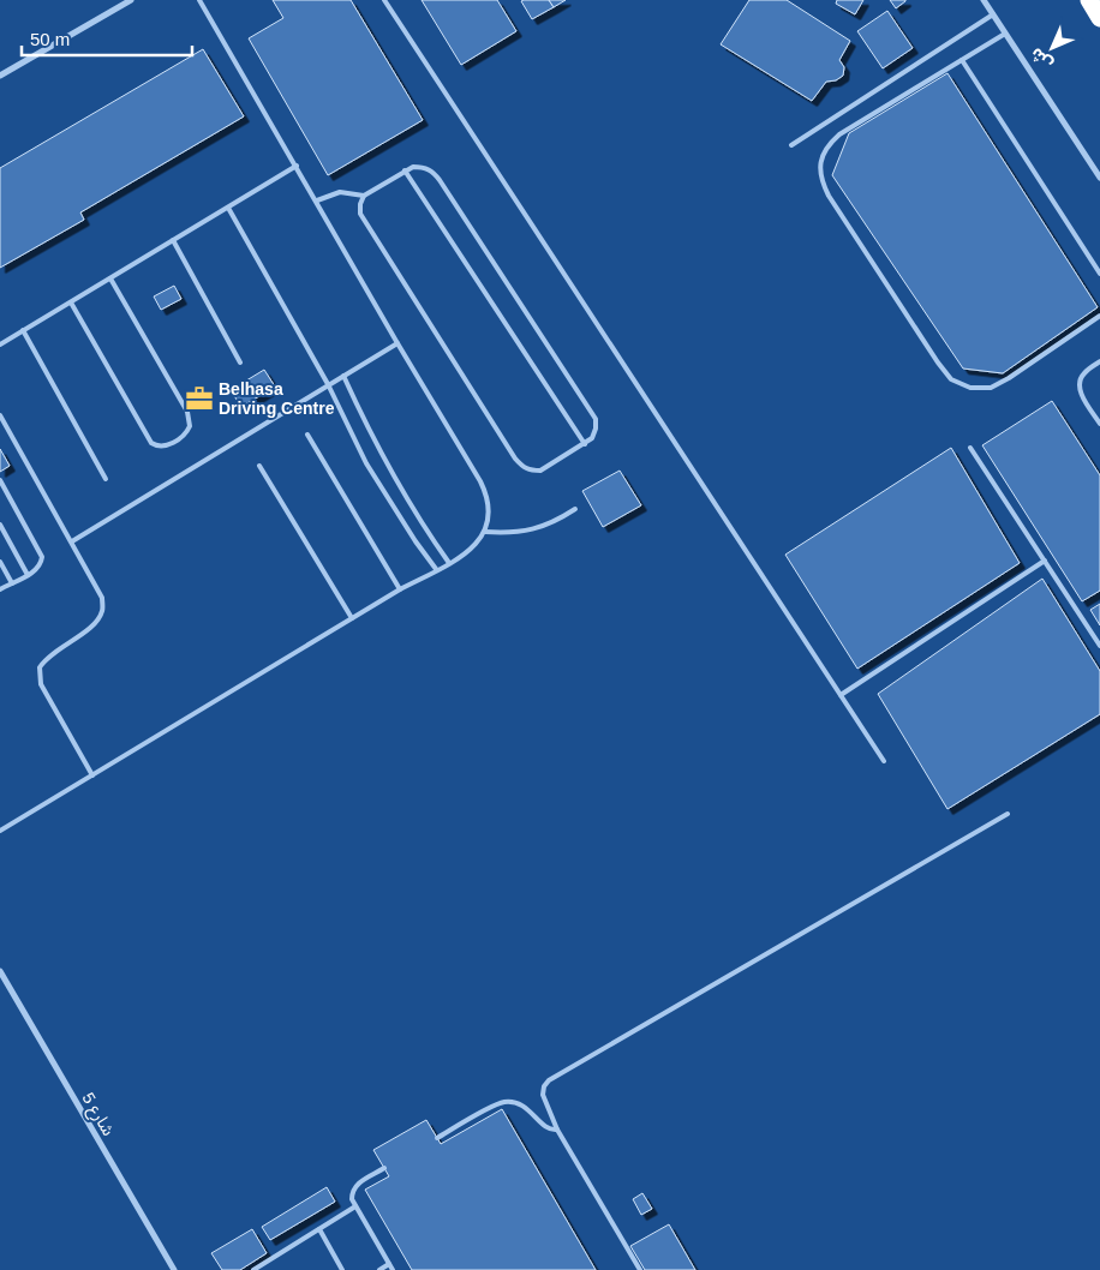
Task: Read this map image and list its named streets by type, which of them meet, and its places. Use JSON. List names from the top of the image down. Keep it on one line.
{"streets":{"street":["شارع 5"]},"places":{"office":["Belhasa Driving Centre"]},"scale_bar":"50 m","north":"bottom left"}
